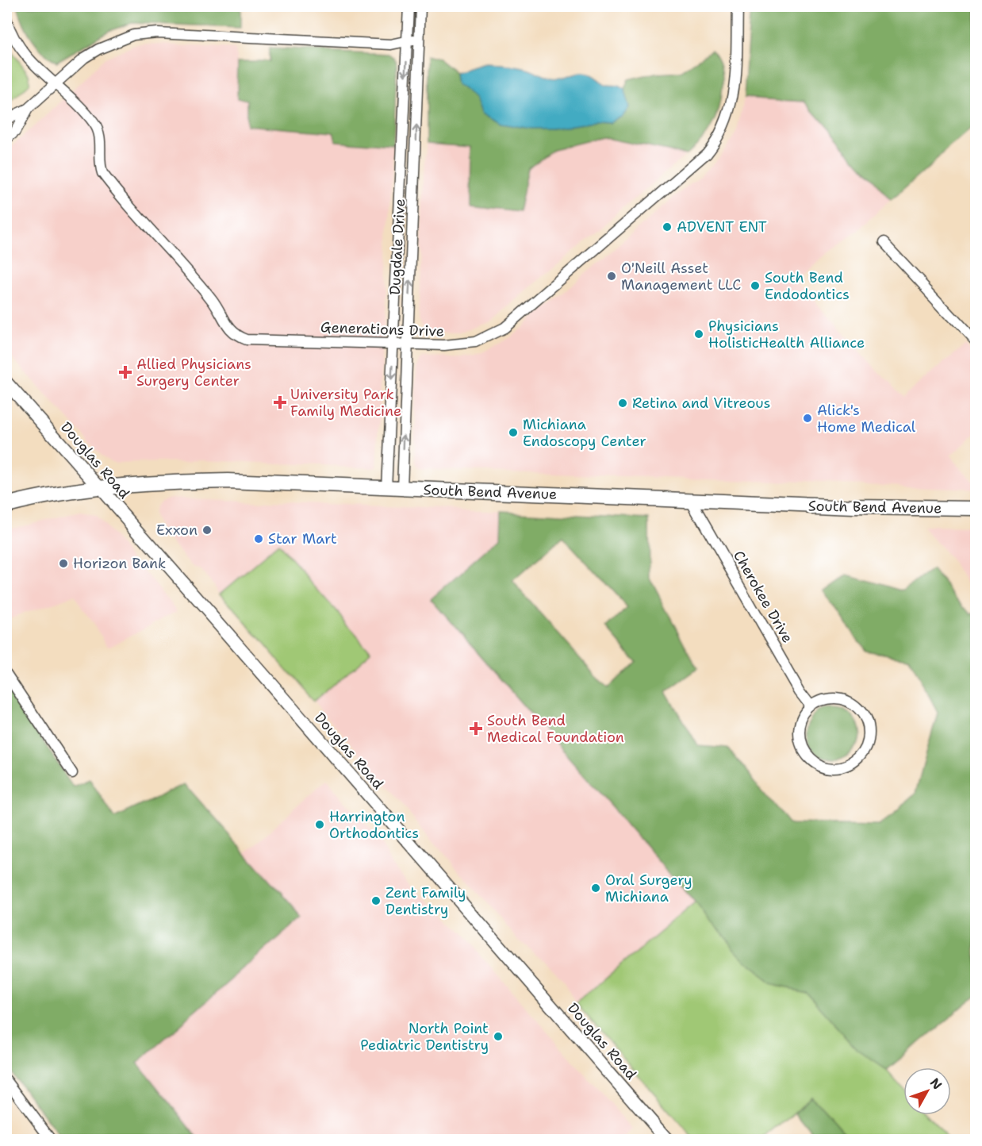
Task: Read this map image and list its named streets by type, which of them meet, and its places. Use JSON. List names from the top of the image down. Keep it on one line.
{"streets":{"main road":["South Bend Avenue"],"street":["Dugdale Drive","Generations Drive","Douglas Road","Cherokee Drive"]},"crossings":[["Dugdale Drive","Generations Drive"],["Dugdale Drive","South Bend Avenue"],["Douglas Road","South Bend Avenue"],["South Bend Avenue","Cherokee Drive"]],"places":{"other":["ADVENT ENT","O'Neill Asset Management LLC","South Bend Endodontics","Physicians HolisticHealth Alliance","Retina and Vitreous","Alick's Home Medical","Michiana Endoscopy Center","Exxon","Star Mart","Horizon Bank","Harrington Orthodontics","Oral Surgery Michiana","Zent Family Dentistry","North Point Pediatric Dentistry"],"health":["Allied Physicians Surgery Center","University Park Family Medicine","South Bend Medical Foundation"]},"north":"top right"}
